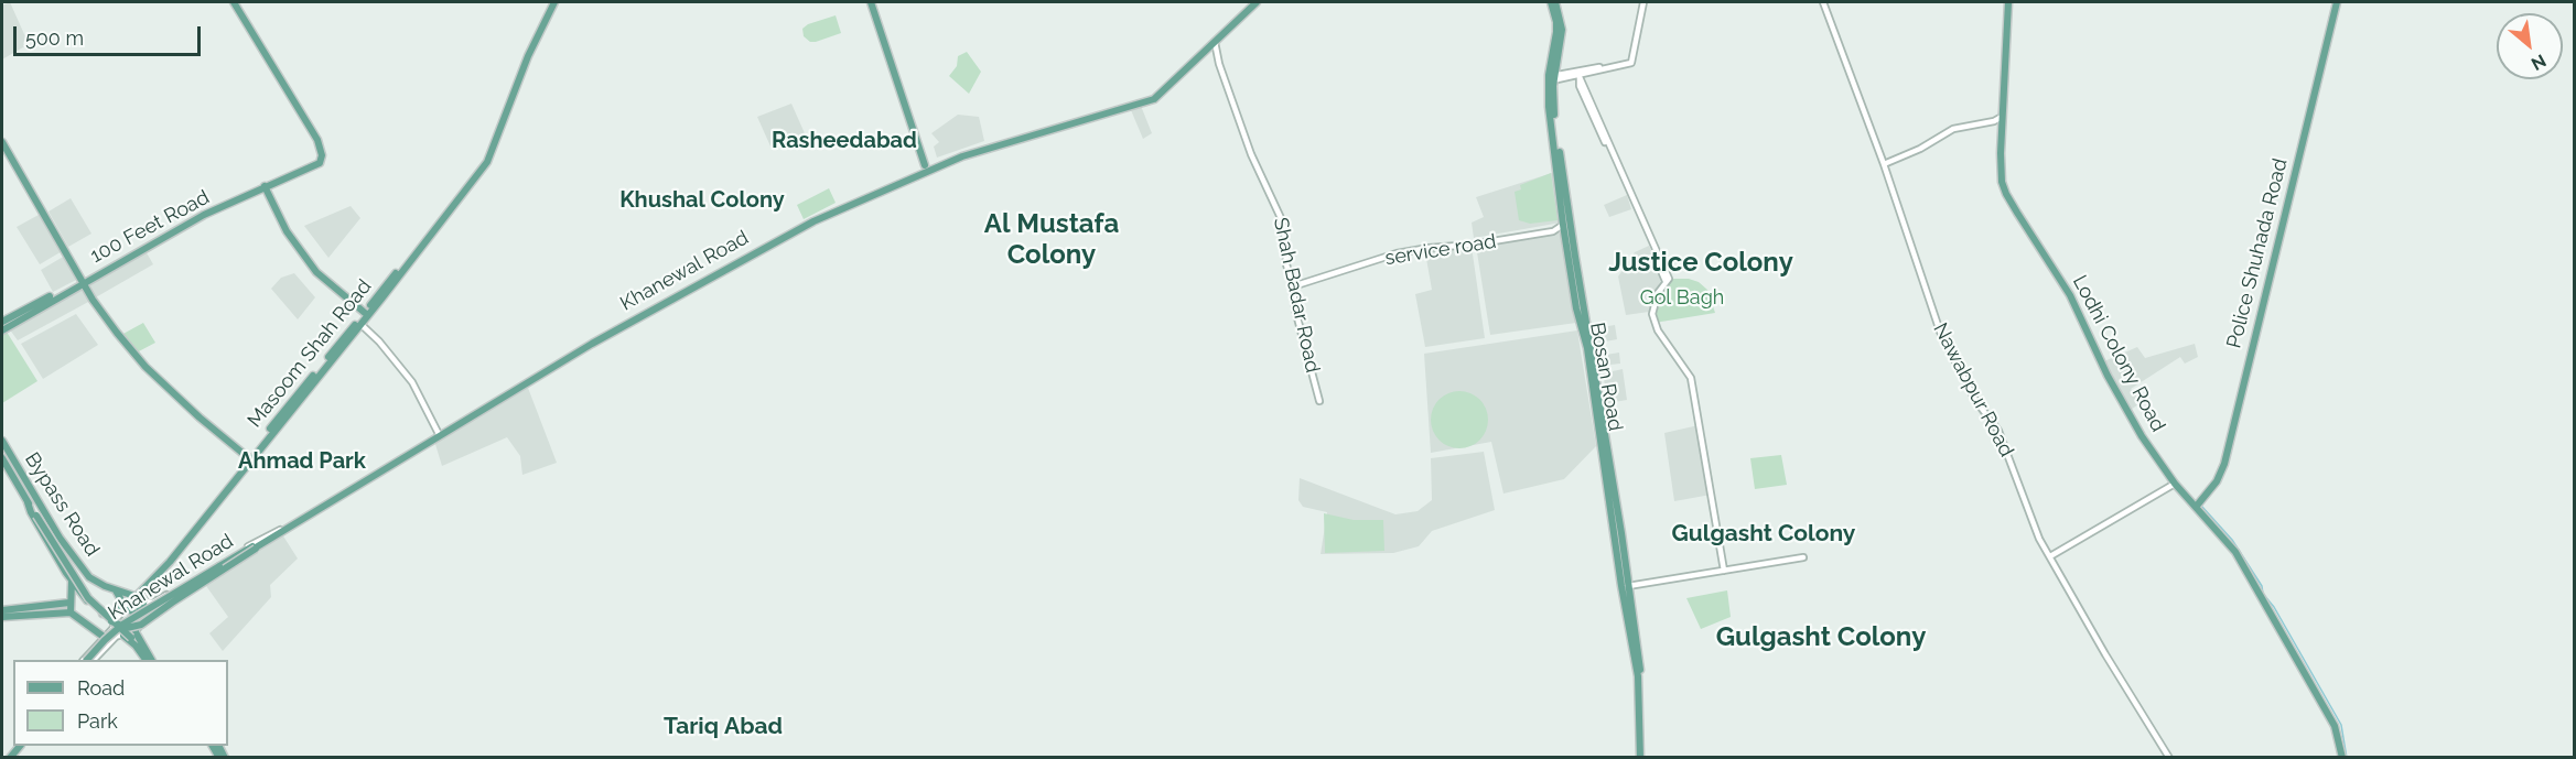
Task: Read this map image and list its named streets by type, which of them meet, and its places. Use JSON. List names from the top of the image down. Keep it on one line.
{"streets":{"main road":["100 Feet Road","Police Shuhada Road","Khanewal Road","Masoom Shah Road","Lodhi Colony Road","Bosan Road","Bypass Road"],"street":["service road","Shah Badar Road","Nawabpur Road"]},"crossings":[["service road","Shah Badar Road"],["Police Shuhada Road","Lodhi Colony Road"],["Khanewal Road","Shah Badar Road"],["Masoom Shah Road","Bypass Road"]],"districts":["Rasheedabad","Khushal Colony","Al Mustafa Colony","Justice Colony","Ahmad Park","Gulgasht Colony","Gulgasht Colony","Tariq Abad"],"parks":["Gol Bagh"],"legend":["Road","Park"],"scale_bar":"500 m","north":"bottom right"}
